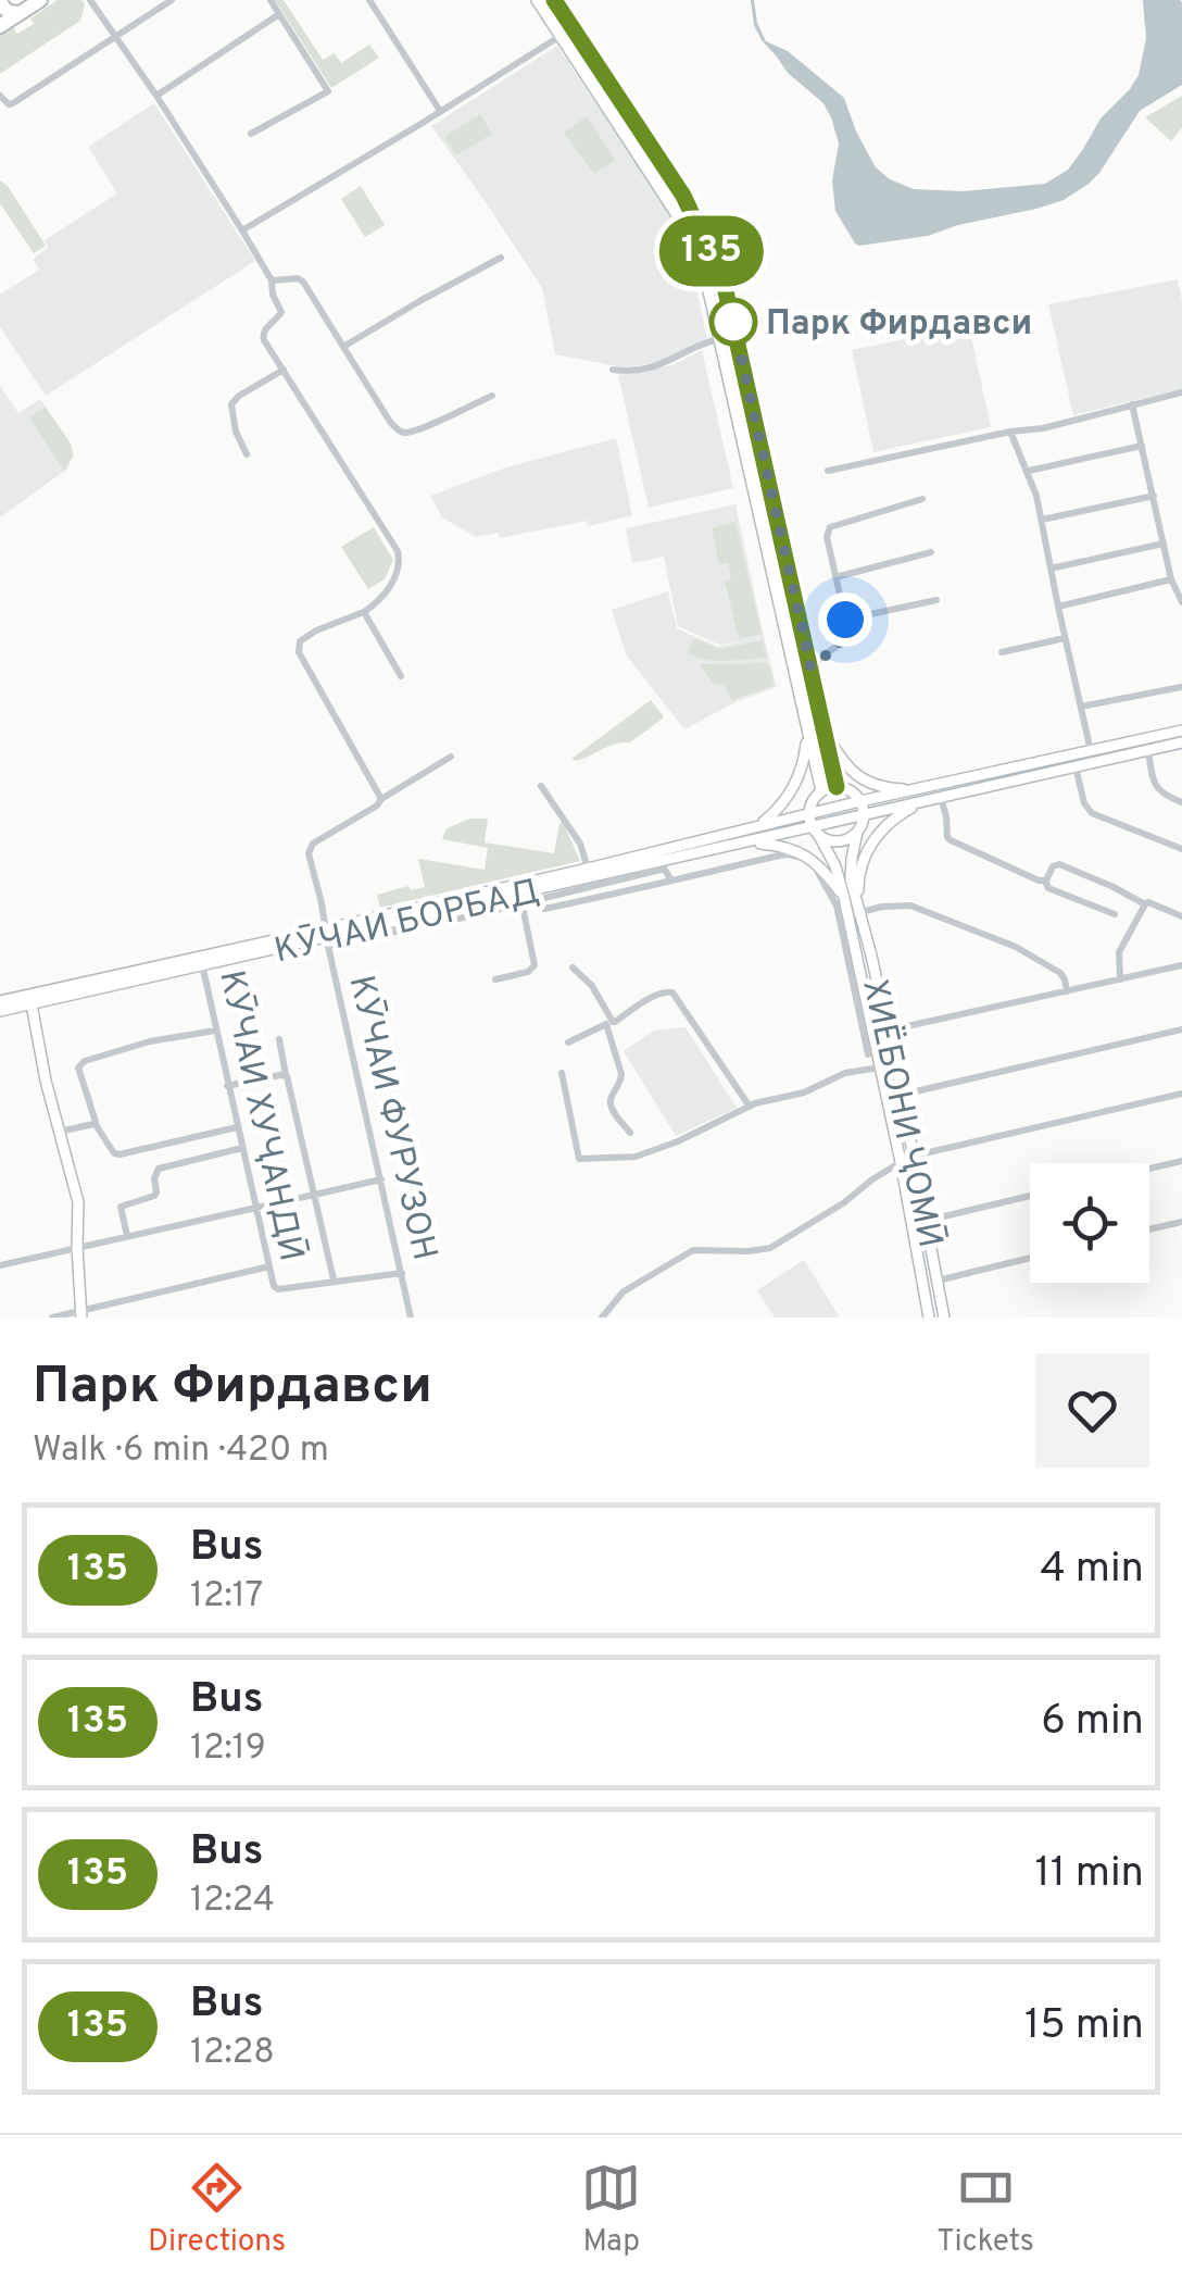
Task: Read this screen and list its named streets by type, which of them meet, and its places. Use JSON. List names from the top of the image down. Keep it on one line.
{"streets":{"main road":["КӮЧАИ БОРБАД","ХИЁБОНИ ҶОМӢ"],"street":["КӮЧАИ ХУҶАНДӢ","КӮЧАИ ФУРУЗОН"]},"crossings":[["КӮЧАИ БОРБАД","КӮЧАИ ХУҶАНДӢ"],["КӮЧАИ БОРБАД","КӮЧАИ ФУРУЗОН"],["КӮЧАИ ХУҶАНДӢ","КӮЧАИ ФУРУЗОН"]],"places":["Парк Фирдавси"],"lines":["bus line 135"],"page":{"on_map":"135","heading":["Парк Фирдавси","Walk · 6 min · 420 m"],"list":[{"mark":"135","name":"Bus","note":"12:17","value":"4 min"},{"mark":"135","name":"Bus","note":"12:19","value":"6 min"},{"mark":"135","name":"Bus","note":"12:24","value":"11 min"},{"mark":"135","name":"Bus","note":"12:28","value":"15 min"}],"tabs":["Directions","Map","Tickets"]}}
